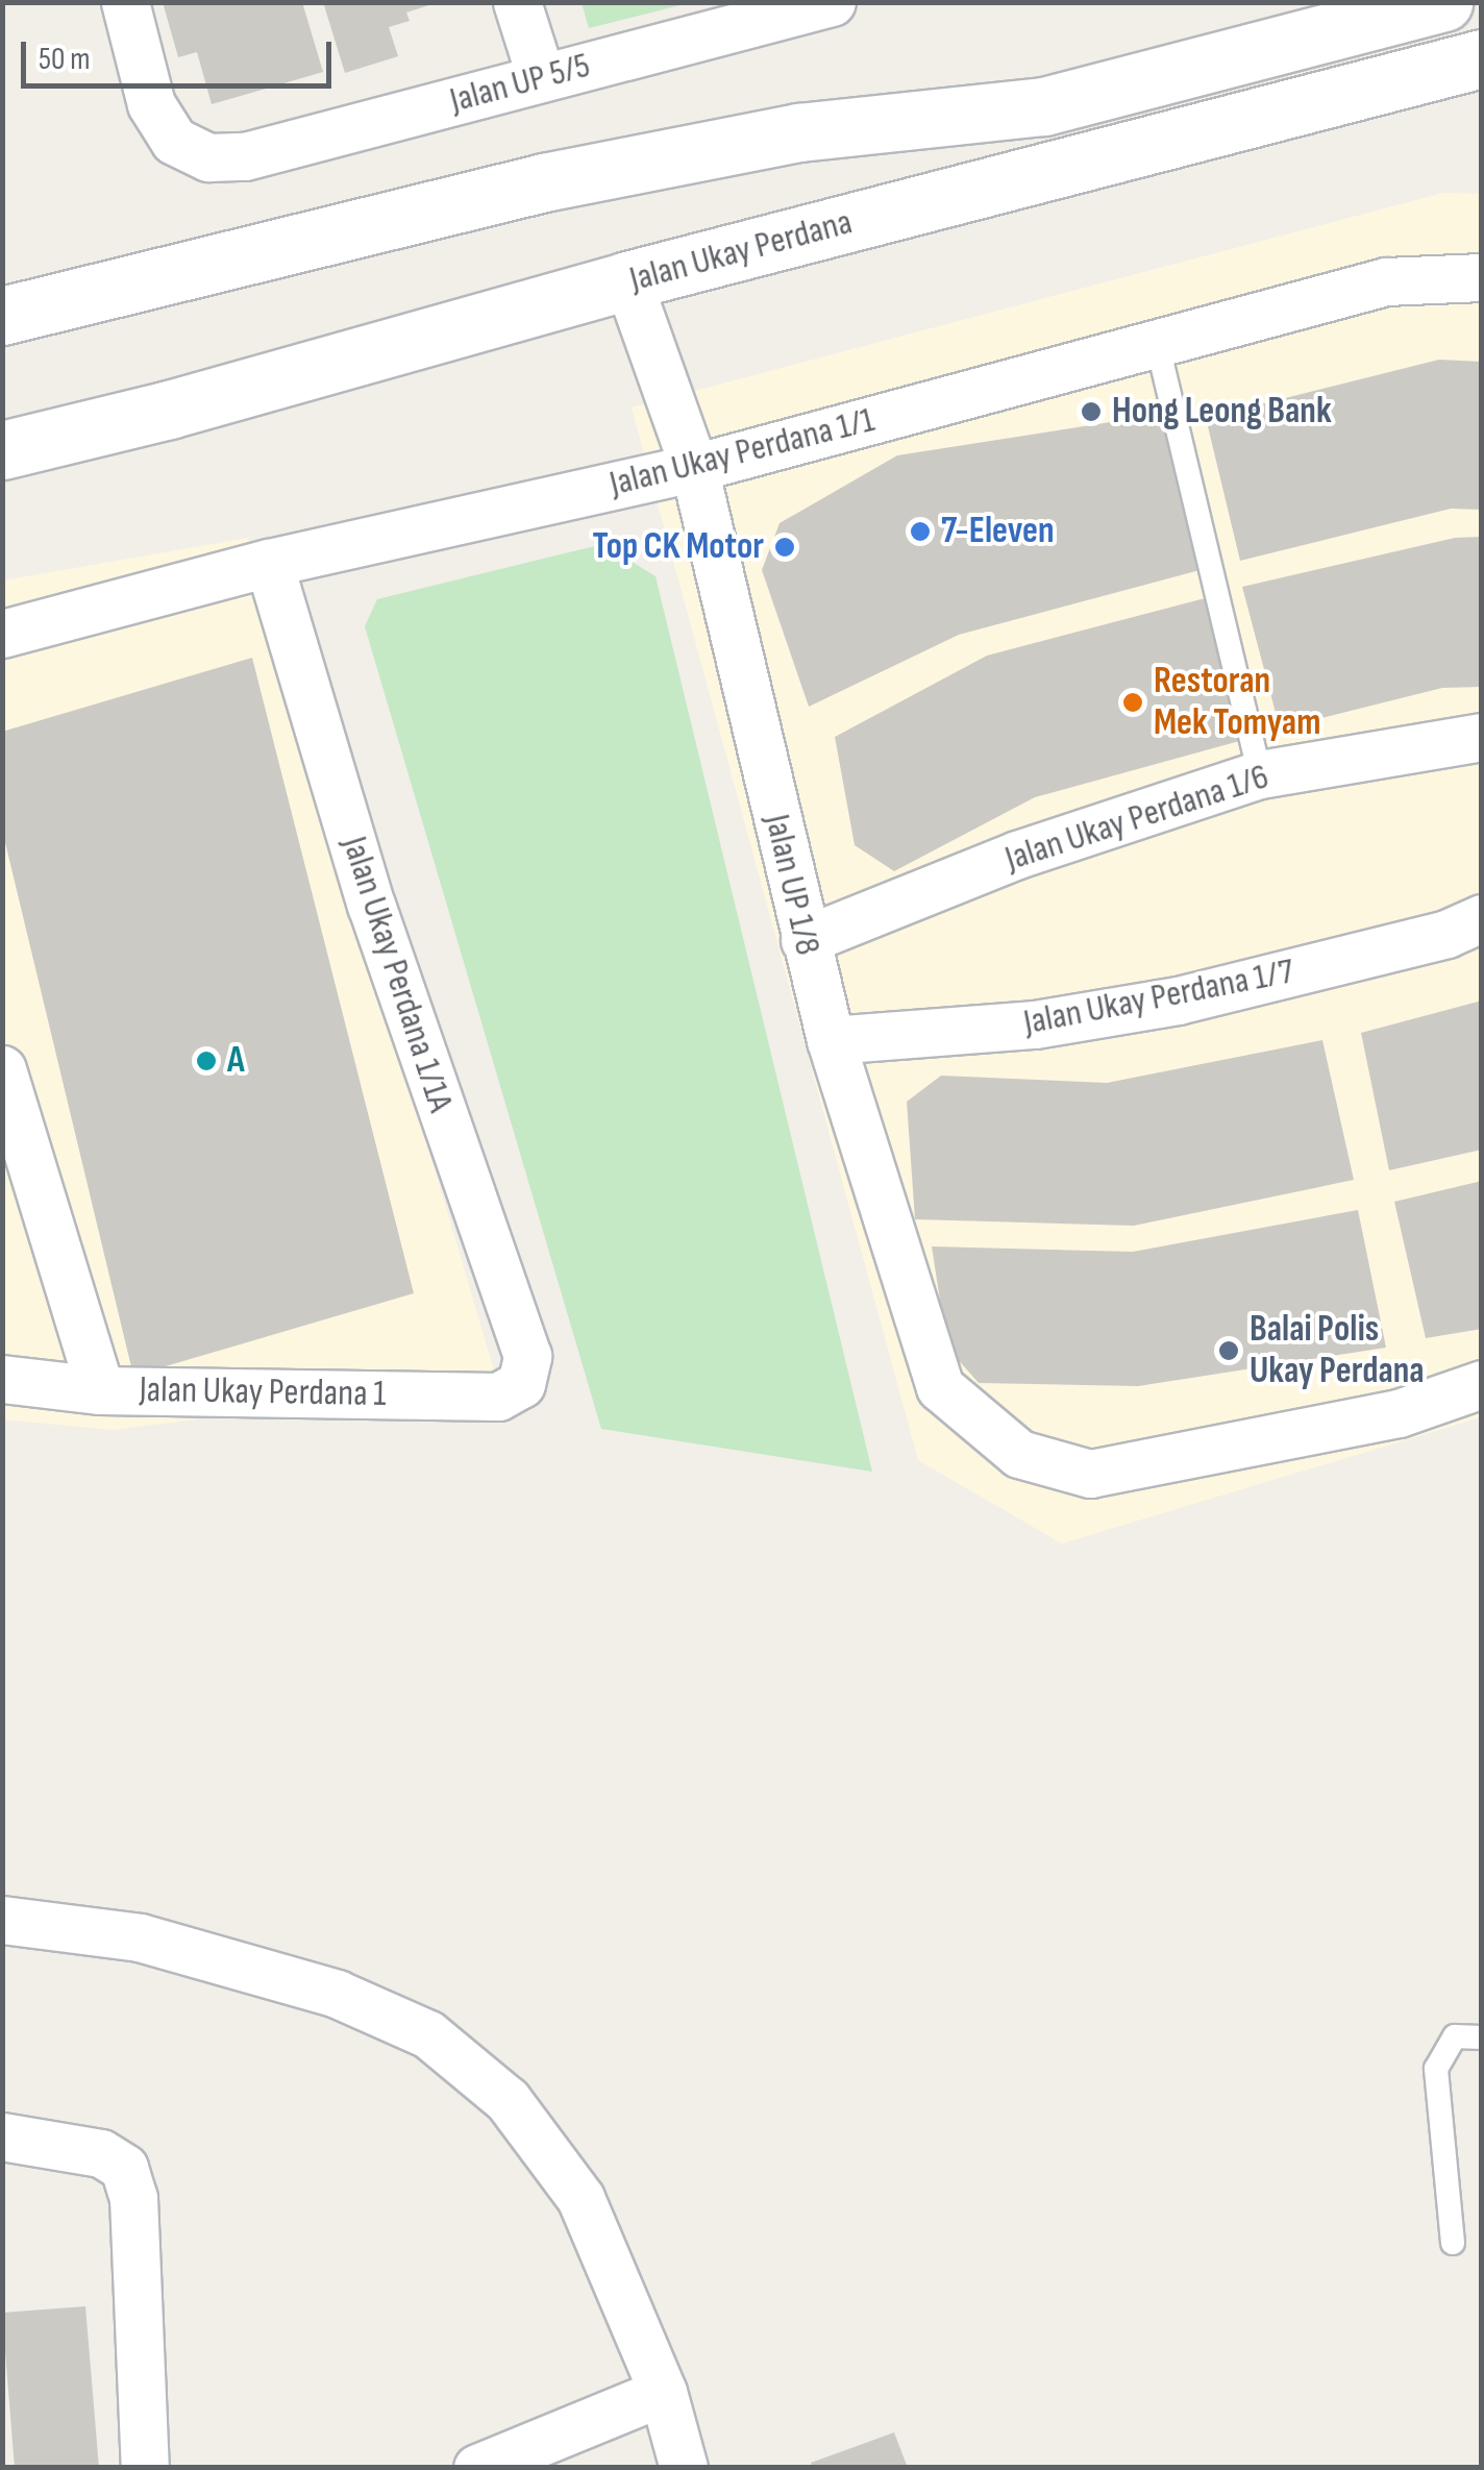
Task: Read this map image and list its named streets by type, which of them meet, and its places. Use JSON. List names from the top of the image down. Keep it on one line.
{"streets":{"street":["Jalan UP 5/5","Jalan Ukay Perdana","Jalan Ukay Perdana 1/1","Jalan Ukay Perdana 1/6","Jalan UP 1/8","Jalan Ukay Perdana 1/1A","Jalan Ukay Perdana 1/7","Jalan Ukay Perdana 1"]},"crossings":[["Jalan Ukay Perdana","Jalan UP 1/8"],["Jalan Ukay Perdana 1/1","Jalan UP 1/8"],["Jalan Ukay Perdana 1/1","Jalan Ukay Perdana 1/1A"],["Jalan Ukay Perdana 1/6","Jalan UP 1/8"],["Jalan UP 1/8","Jalan Ukay Perdana 1/7"],["Jalan Ukay Perdana 1/1A","Jalan Ukay Perdana 1"]],"places":["Hong Leong Bank","7-Eleven","Top CK Motor","Restoran Mek Tomyam","A","Balai Polis Ukay Perdana"],"scale_bar":"50 m"}
